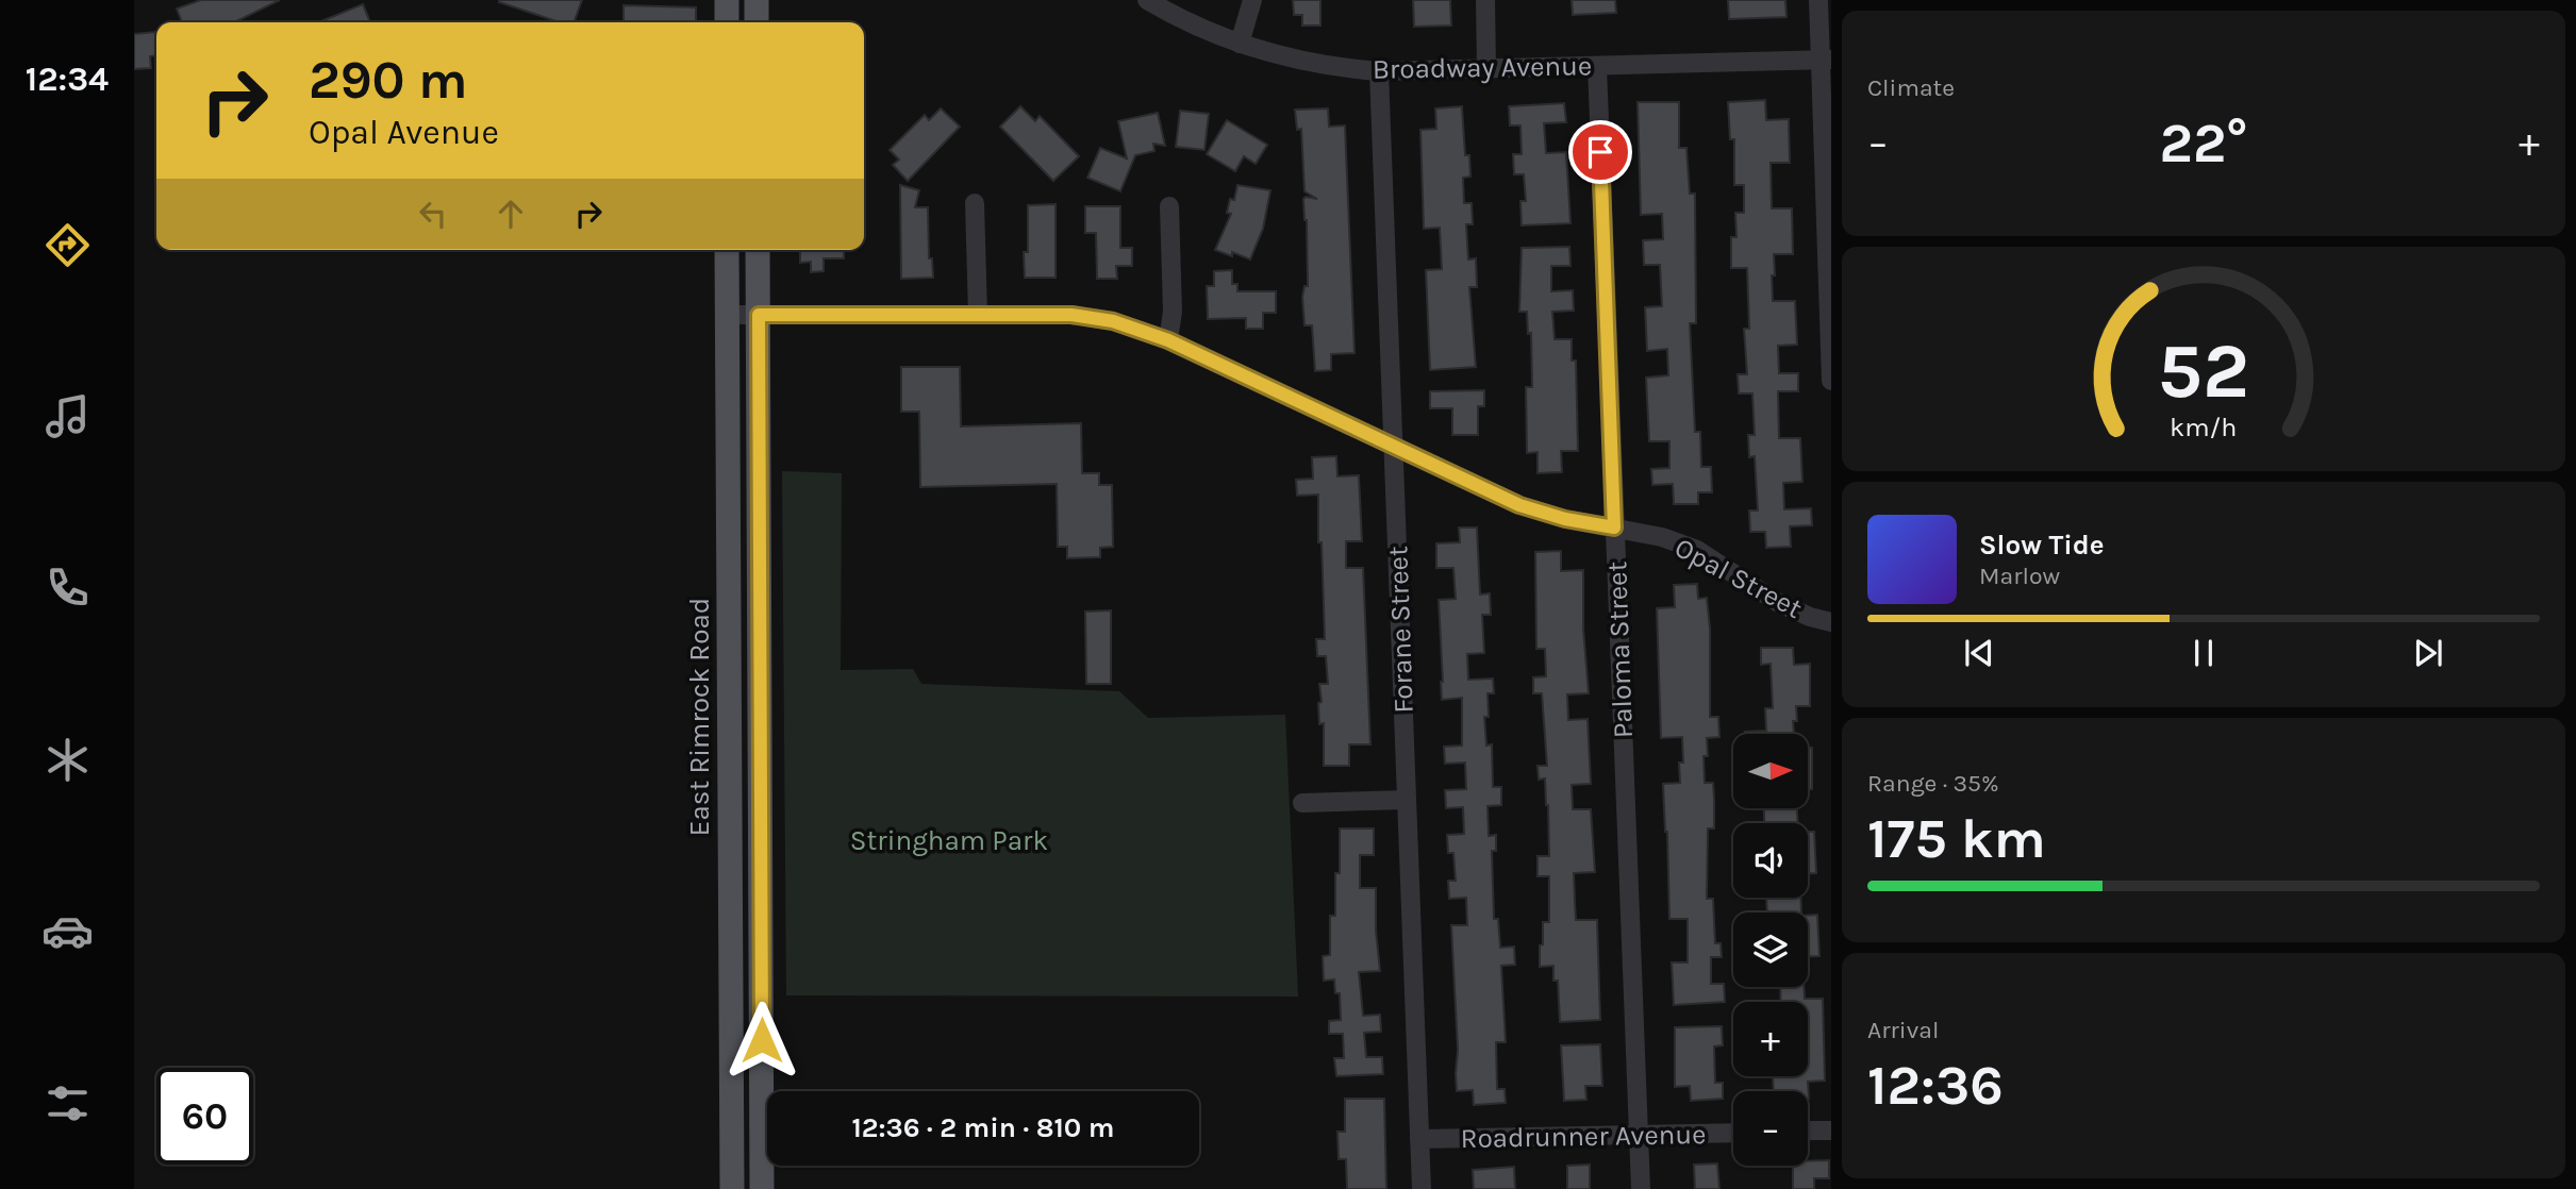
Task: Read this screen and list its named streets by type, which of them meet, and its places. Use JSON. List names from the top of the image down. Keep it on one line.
{"streets":{"main road":["East Rimrock Road"],"street":["Broadway Avenue","Opal Street","Forane Street","Paloma Street","Roadrunner Avenue"]},"crossings":[["Broadway Avenue","Forane Street"],["Broadway Avenue","Paloma Street"],["Opal Street","Forane Street"],["Opal Street","Paloma Street"],["Opal Street","East Rimrock Road"],["Forane Street","Roadrunner Avenue"],["Paloma Street","Roadrunner Avenue"]],"parks":["Stringham Park"],"north":"right","page":{"tabs":"12:34","tile":["Climate",["Range · 35%","175 km"],["Arrival","12:36"]],"turn":["290 m","Opal Avenue"],"heat":["−","22°","+"],"song":["Slow Tide","Marlow"],"map_buttons":["+","−"],"limit":"60","trip":"12:36 · 2 min · 810 m","gauge":["52","km/h"]}}
